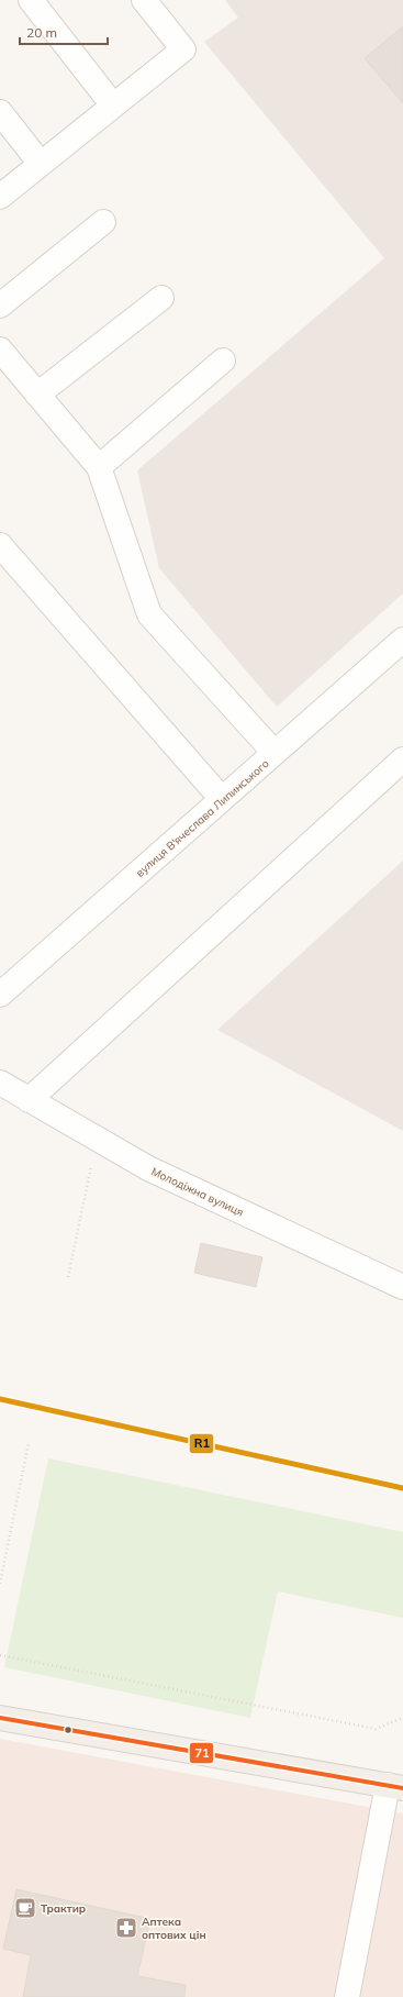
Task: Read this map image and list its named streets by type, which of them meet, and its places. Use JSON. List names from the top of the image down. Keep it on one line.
{"streets":{"street":["вулиця В'ячеслава Липинського","Молодіжна вулиця"]},"places":{"cafe":["Трактир"],"pharmacy":["Аптека оптових цін"]},"lines":["transit line R1","transit line 71"],"scale_bar":"20 m"}
